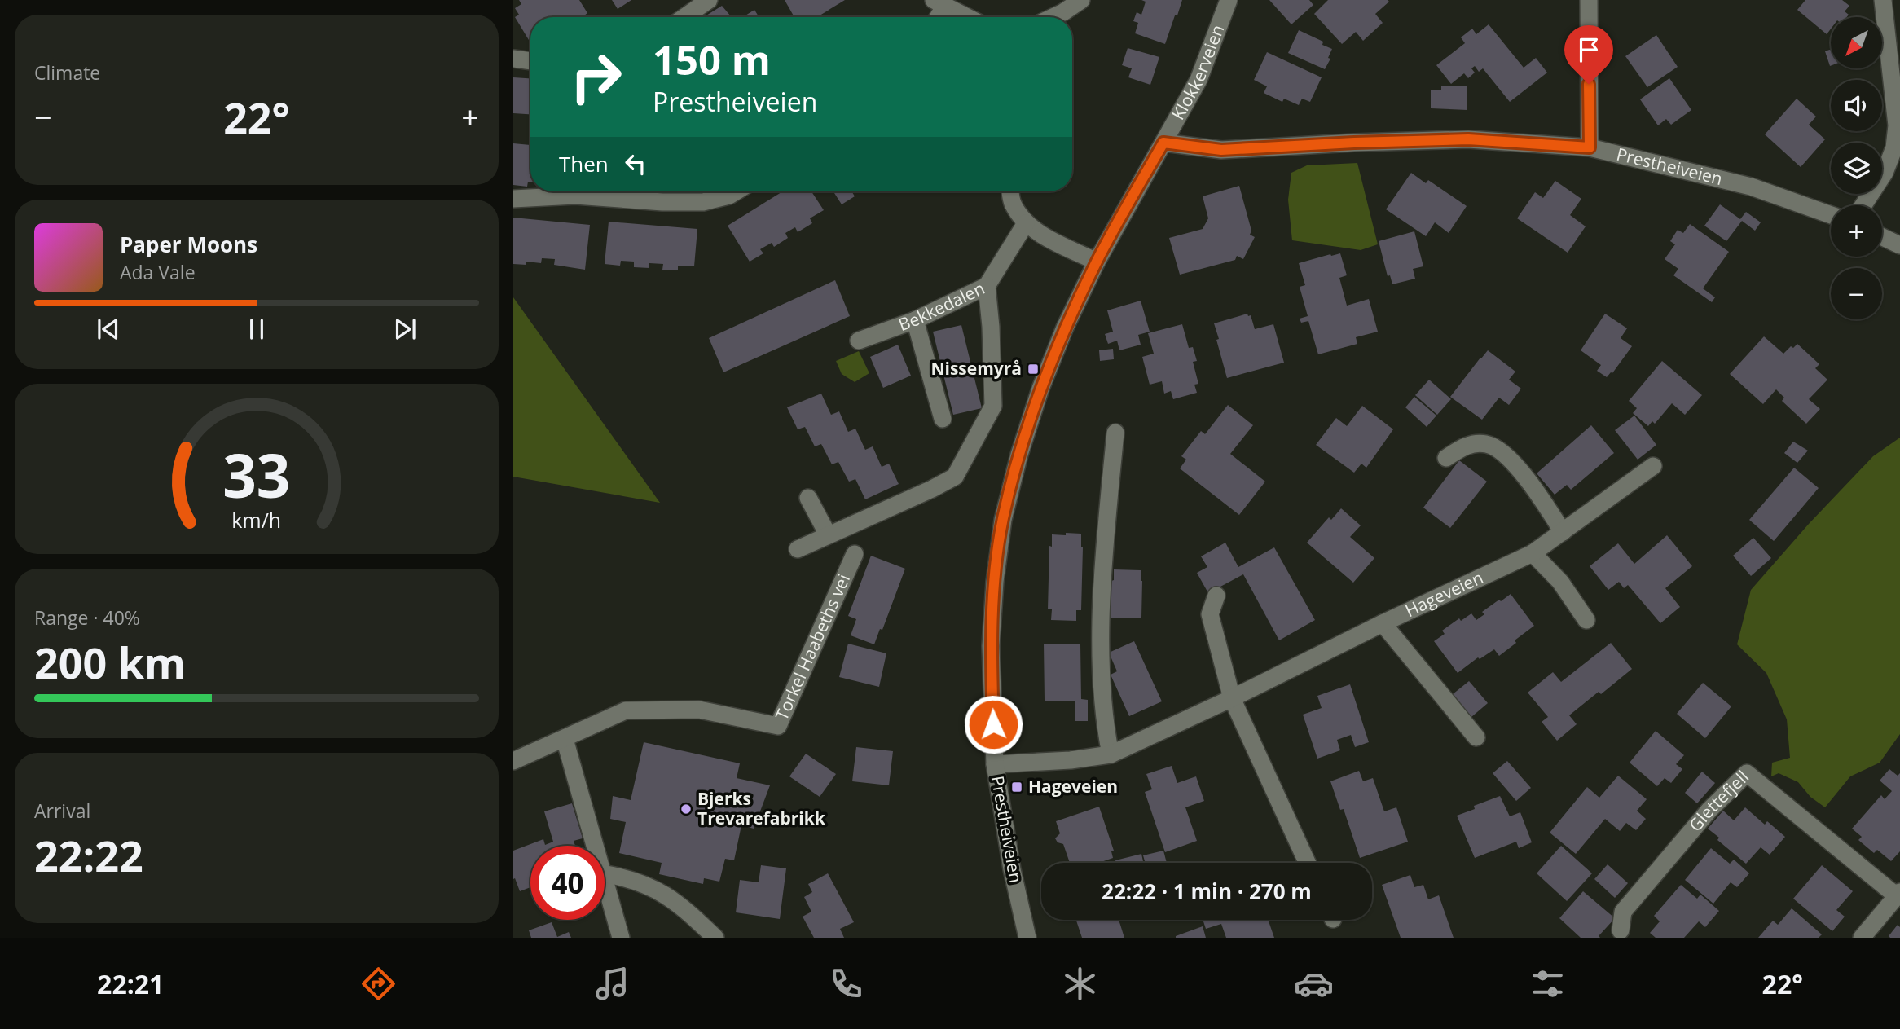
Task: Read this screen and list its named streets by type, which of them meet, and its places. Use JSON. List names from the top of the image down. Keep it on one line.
{"streets":{"street":["Klokkerveien","Prestheiveien","Bekkedalen","Hageveien","Torkel Haabeths vei","Glettefjell"]},"crossings":[["Klokkerveien","Prestheiveien"],["Prestheiveien","Hageveien"]],"places":{"transit":["Nissemyrå","Hageveien"],"other":["Bjerks Trevarefabrikk"]},"north":"bottom left","page":{"tile":["Climate",["Range · 40%","200 km"],["Arrival","22:22"]],"map_buttons":["+","−"],"turn":["150 m","Prestheiveien"],"heat":["−","22°","+"],"then":"Then","song":["Paper Moons","Ada Vale"],"limit":"40","trip":"22:22 · 1 min · 270 m","tabs":["22:21","22°"],"gauge":["33","km/h"]}}
